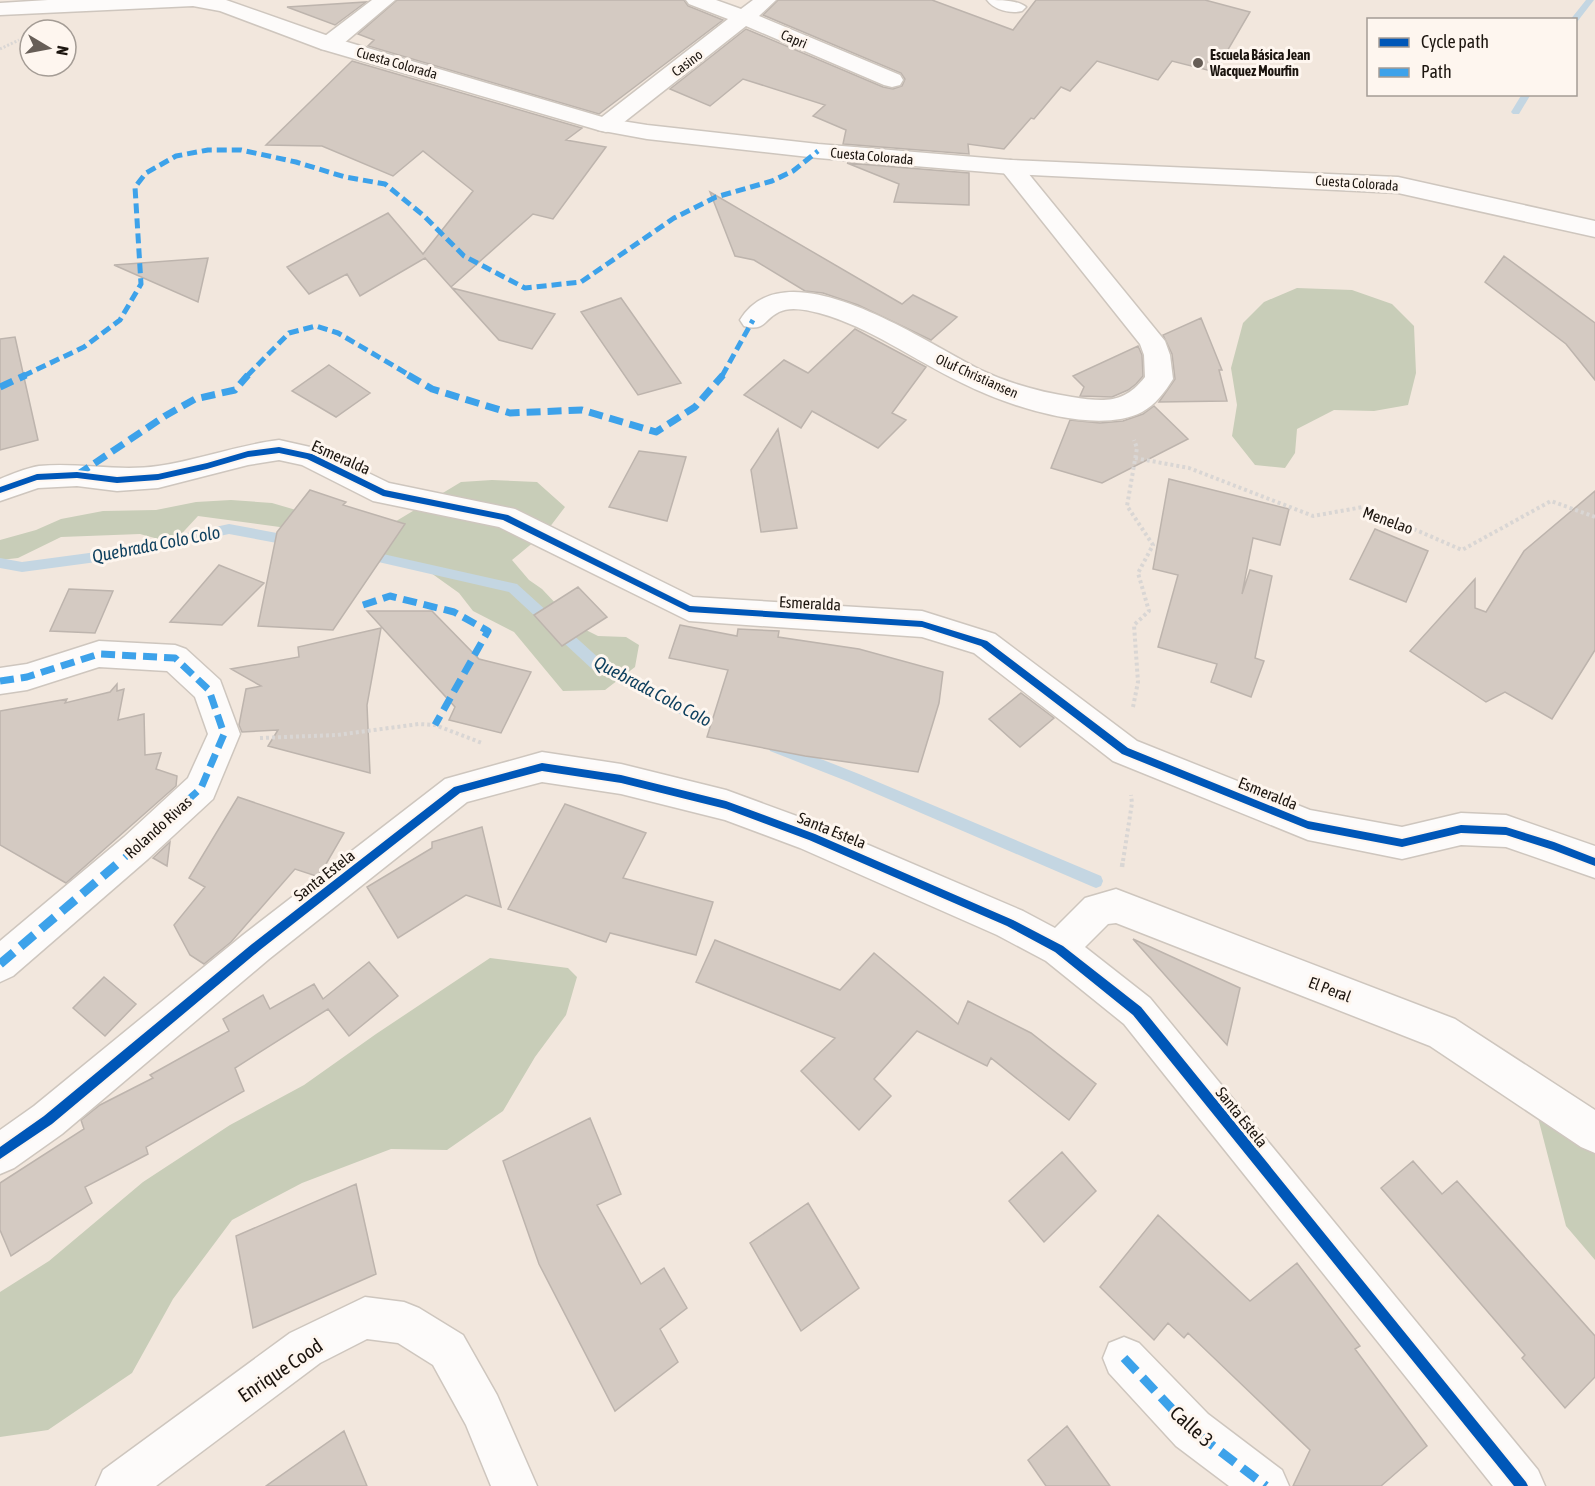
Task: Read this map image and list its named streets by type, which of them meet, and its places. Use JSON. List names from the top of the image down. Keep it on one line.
{"streets":{"street":["Capri","Cuesta Colorada","Casino","Oluf Christiansen","Esmeralda","Rolando Rivas","Santa Estela","El Peral","Enrique Cood","Calle 3"],"path":["Menelao"]},"crossings":[["Capri","Casino"],["Cuesta Colorada","Casino"],["Cuesta Colorada","Oluf Christiansen"]],"water":["Quebrada Colo Colo"],"places":["Escuela Básica Jean Wacquez Mourfin"],"legend":["Cycle path","Path"],"north":"right"}
